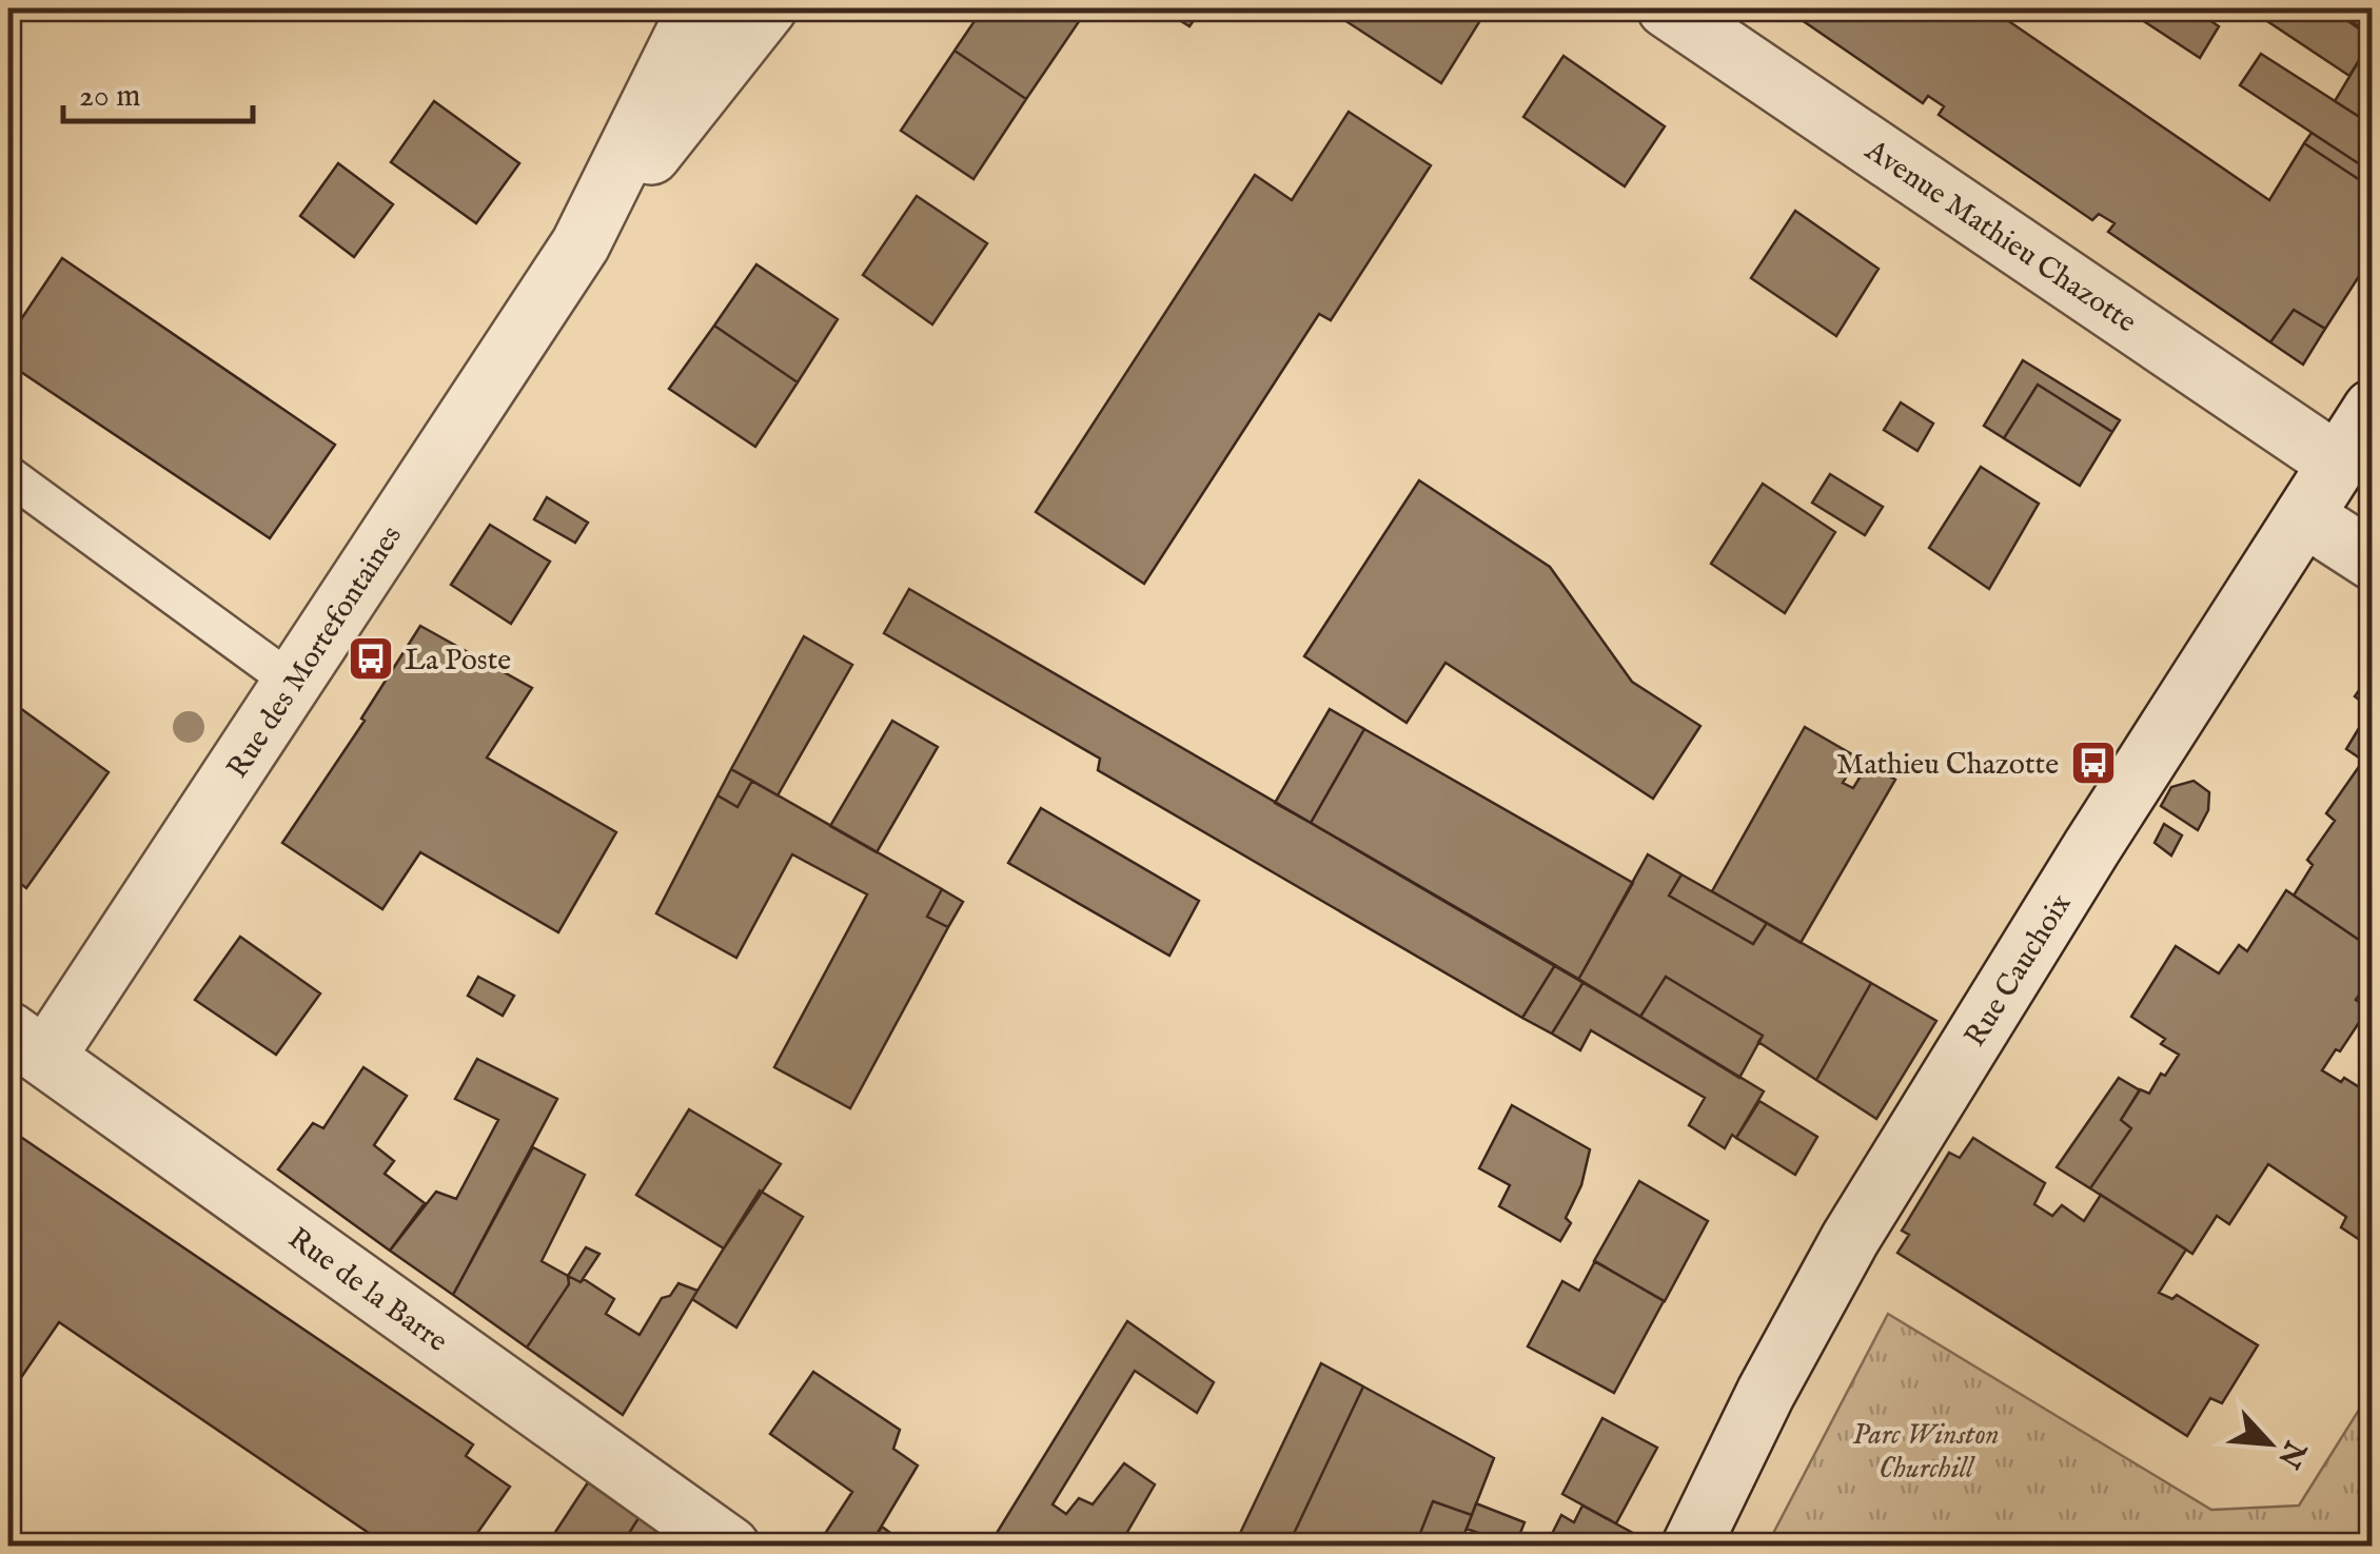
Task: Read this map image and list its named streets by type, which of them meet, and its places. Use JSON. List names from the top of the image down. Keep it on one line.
{"streets":{"street":["Avenue Mathieu Chazotte","Rue des Mortefontaines","Rue Cauchoix","Rue de la Barre"]},"crossings":[["Avenue Mathieu Chazotte","Rue Cauchoix"],["Rue des Mortefontaines","Rue de la Barre"]],"parks":["Parc Winston Churchill"],"places":{"bus stop":["La Poste","Mathieu Chazotte"]},"scale_bar":"20 m","north":"bottom right"}
